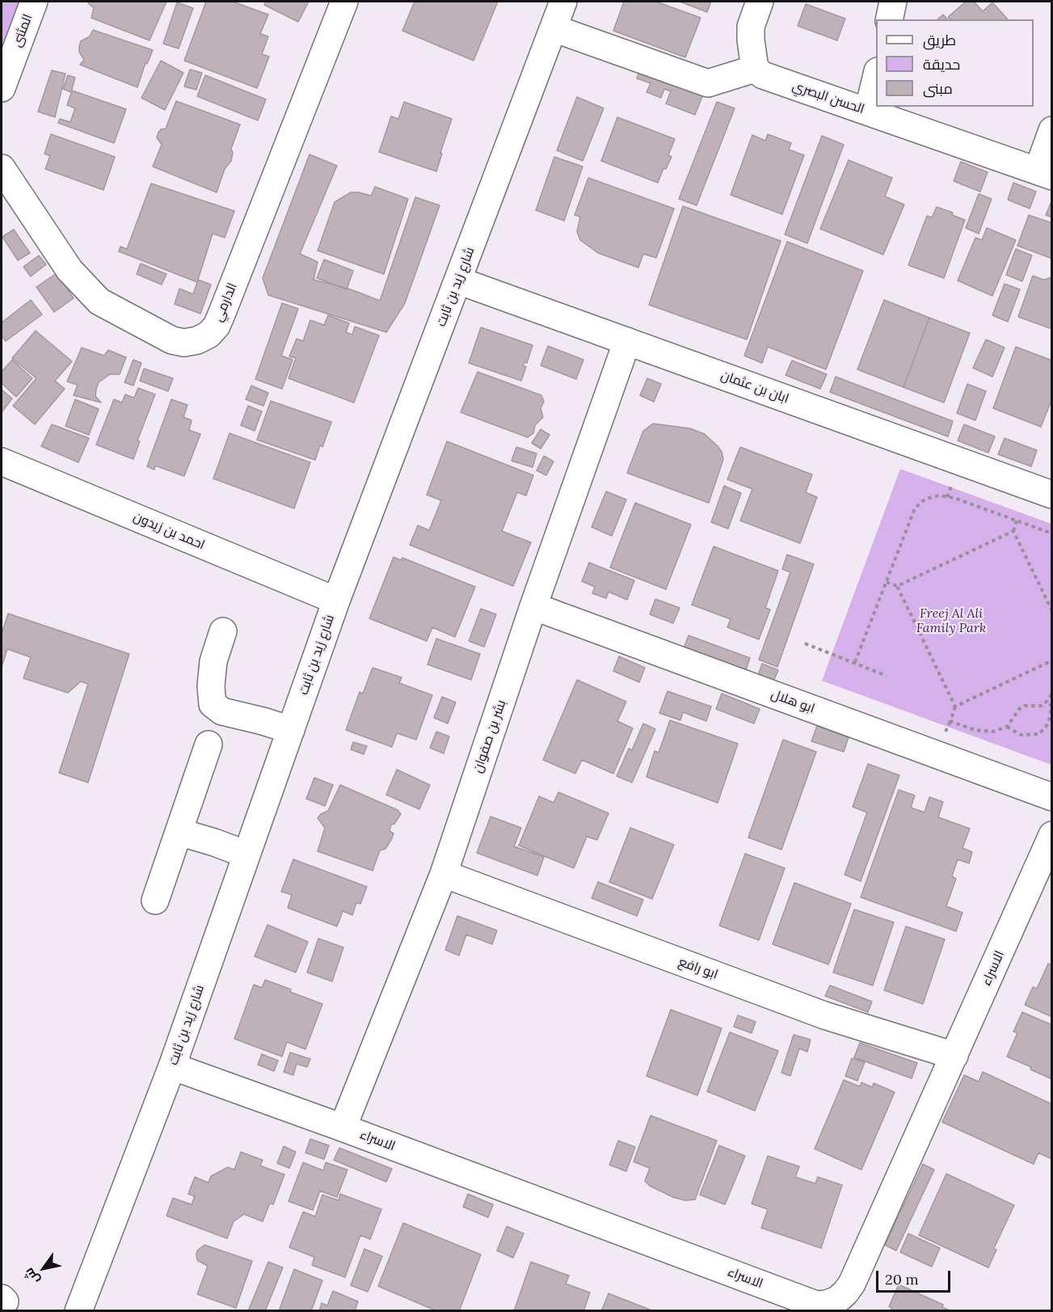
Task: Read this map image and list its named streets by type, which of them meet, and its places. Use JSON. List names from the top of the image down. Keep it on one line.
{"streets":{"street":["المثنى","الحسن البصري","شارع زيد بن ثابت","الدارمي","ابان بن عثمان","احمد بن زيدون","ابو هلال","بشر بن صفوان","ابو رافع","الاسراء"]},"crossings":[["شارع زيد بن ثابت","ابان بن عثمان"],["شارع زيد بن ثابت","احمد بن زيدون"],["شارع زيد بن ثابت","الاسراء"],["ابان بن عثمان","بشر بن صفوان"],["ابو هلال","بشر بن صفوان"],["بشر بن صفوان","ابو رافع"],["بشر بن صفوان","الاسراء"],["ابو رافع","الاسراء"]],"parks":["Freej Al Ali Family Park"],"legend":["طريق","حديقة","مبنى"],"scale_bar":"20 m","north":"bottom left"}
